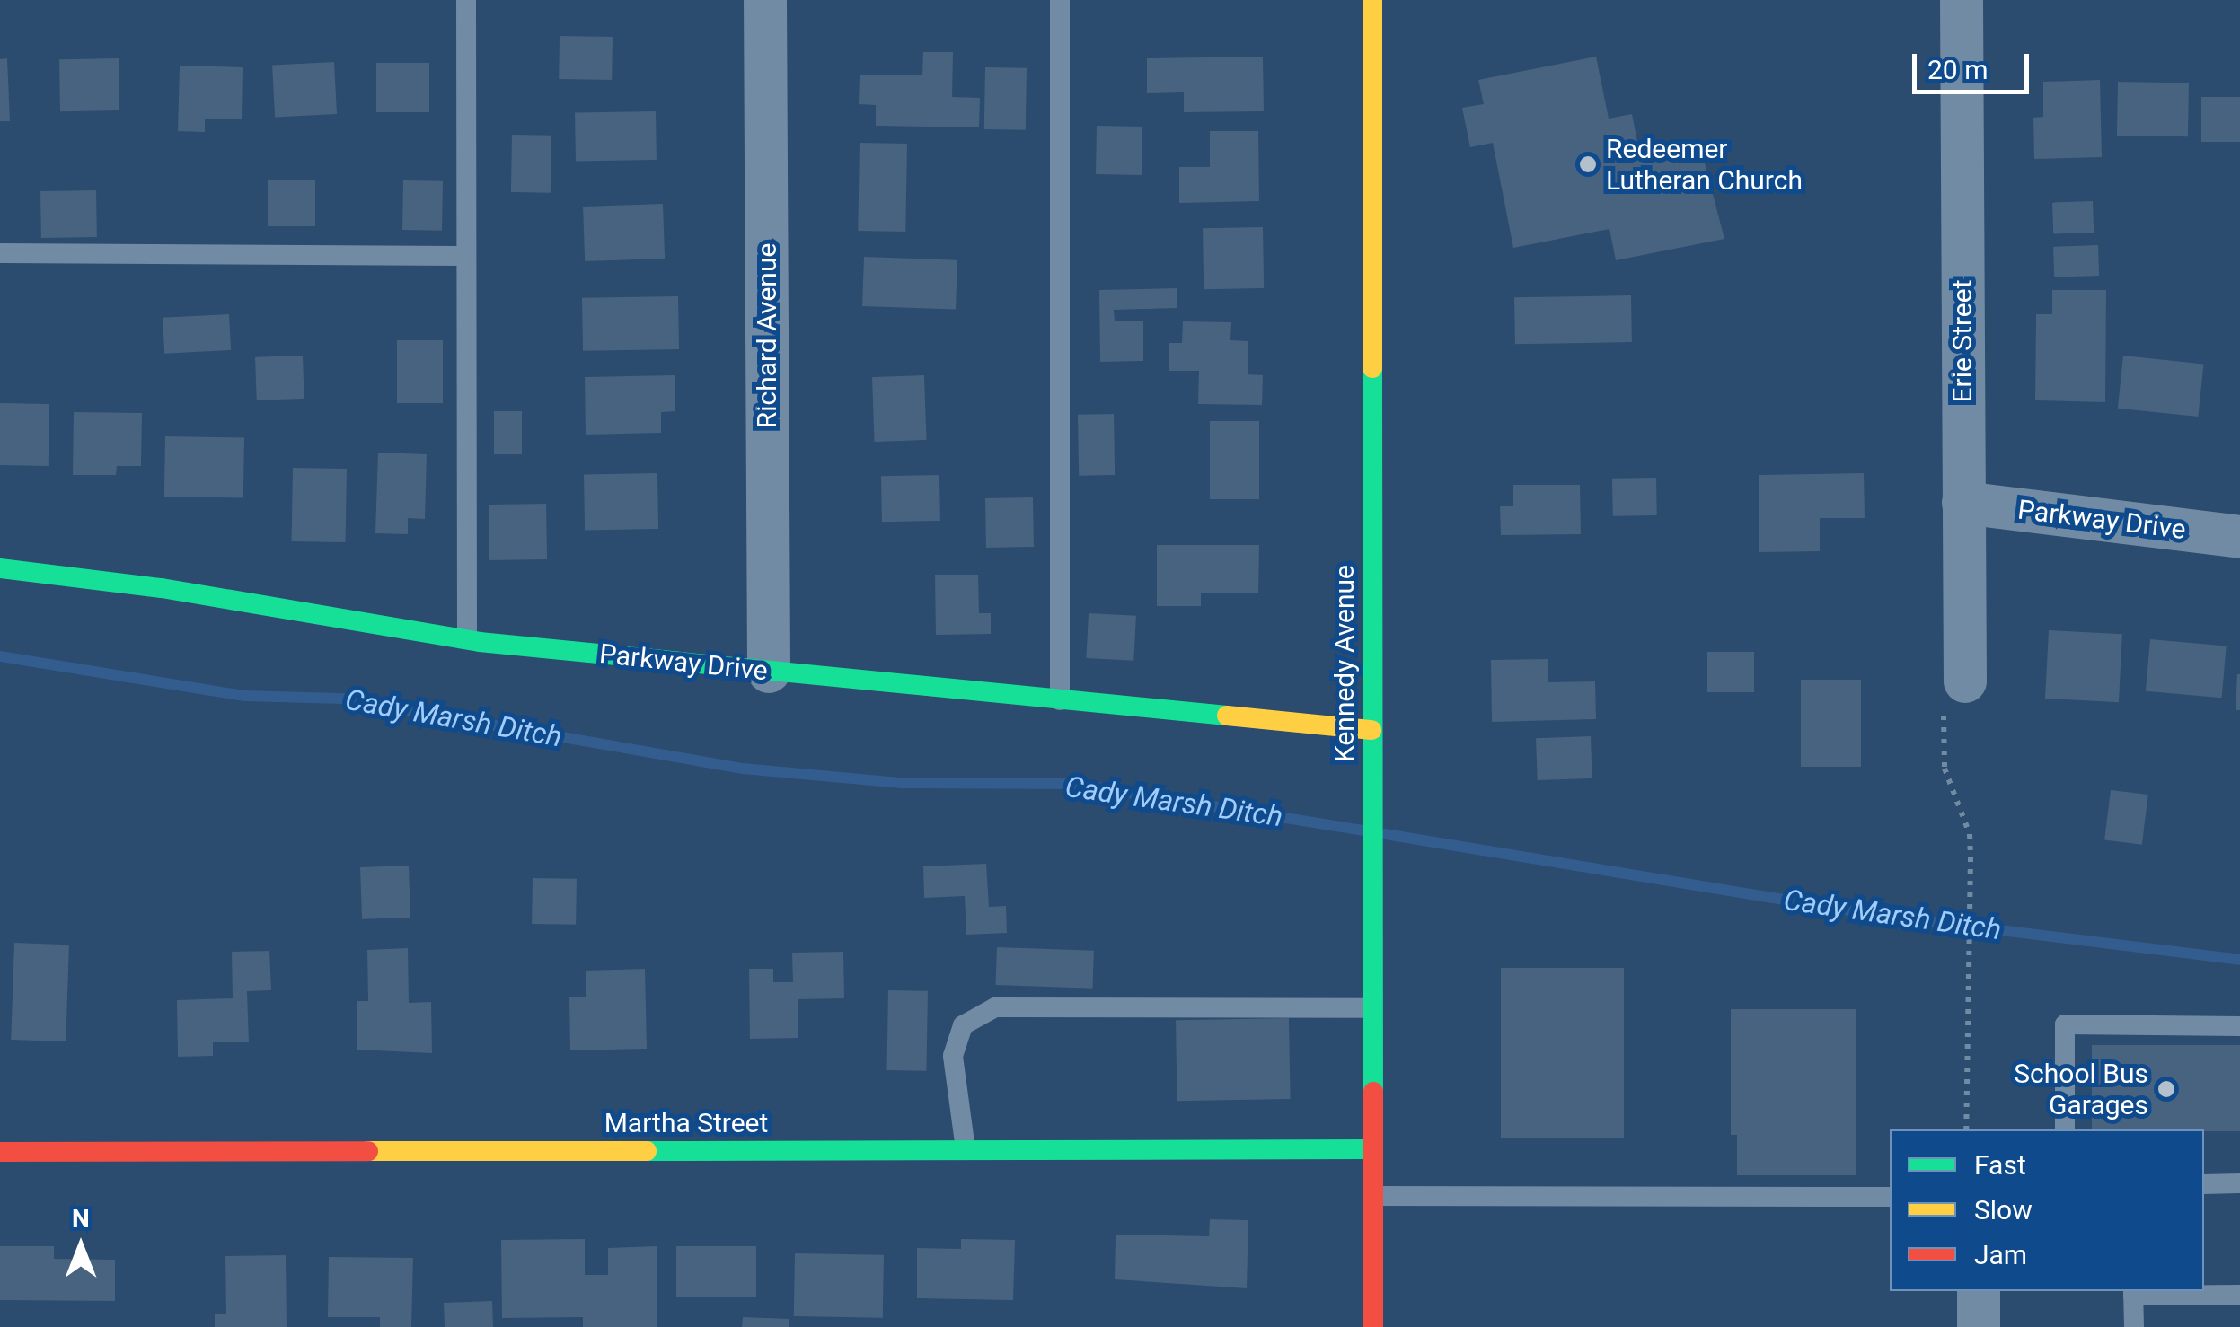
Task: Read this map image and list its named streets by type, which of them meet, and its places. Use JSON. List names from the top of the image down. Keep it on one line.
{"streets":{"street":["Richard Avenue","Erie Street","Parkway Drive","Kennedy Avenue","Martha Street"]},"crossings":[["Richard Avenue","Parkway Drive"],["Erie Street","Parkway Drive"],["Parkway Drive","Kennedy Avenue"],["Kennedy Avenue","Martha Street"]],"water":["Cady Marsh Ditch"],"places":["Redeemer Lutheran Church","School Bus Garages"],"legend":["Fast","Slow","Jam"],"scale_bar":"20 m","north":"top"}
